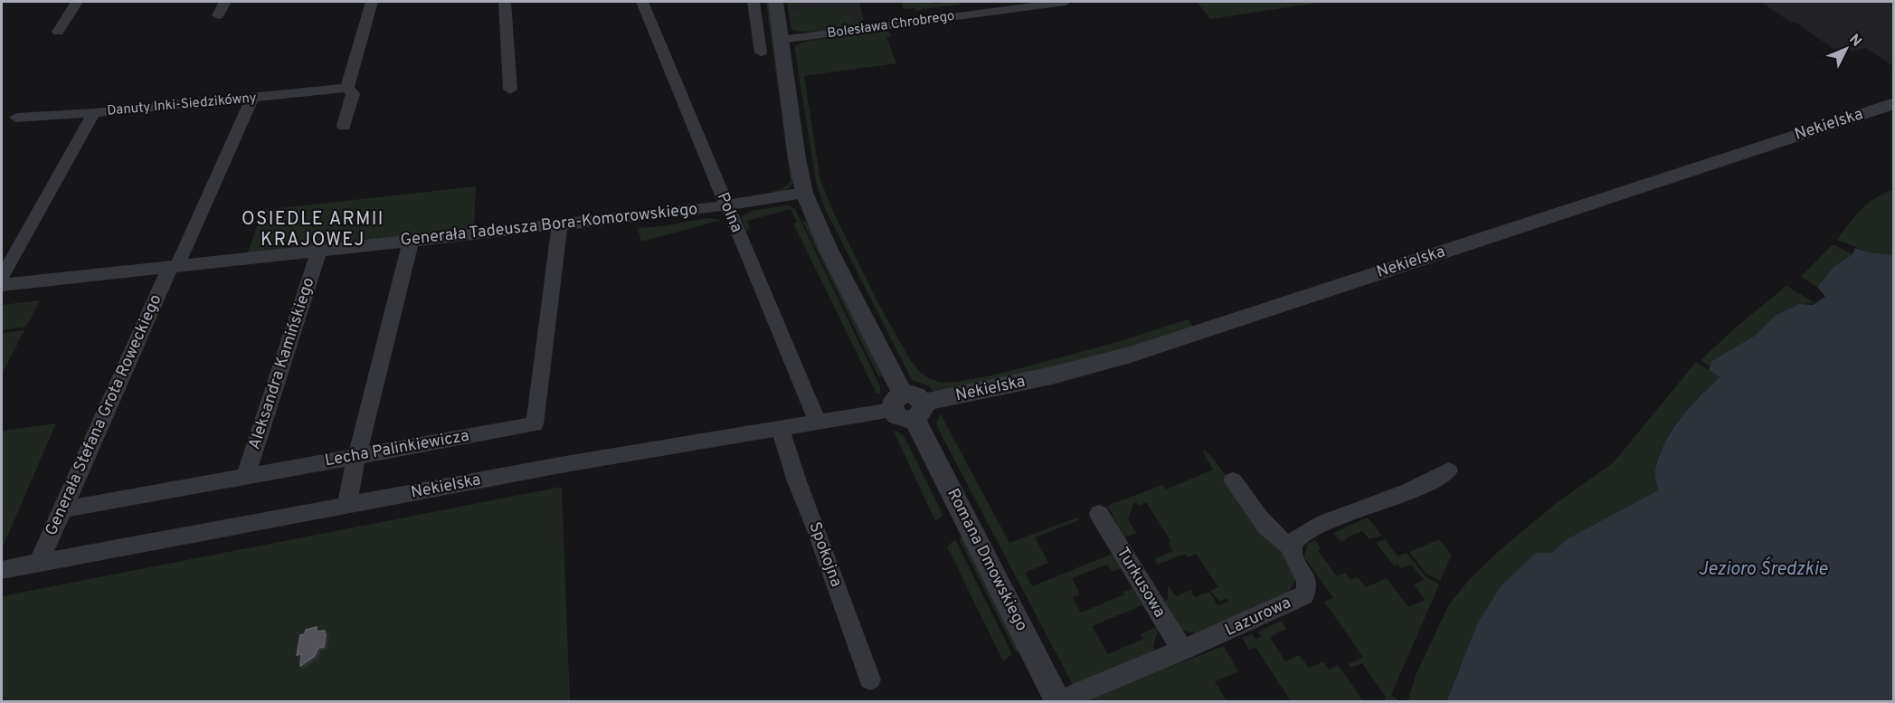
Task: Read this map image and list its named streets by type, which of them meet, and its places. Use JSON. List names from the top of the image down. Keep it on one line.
{"streets":{"street":["Bolesława Chrobrego","Danuty Inki-Siedzikówny","Nekielska","Polna","Generała Tadeusza Bora-Komorowskiego","Aleksandra Kamińskiego","Generała Stefana Grota Roweckiego","Lecha Palinkiewicza","Spokojna","Romana Dmowskiego","Turkusowa","Lazurowa"]},"crossings":[["Bolesława Chrobrego","Romana Dmowskiego"],["Danuty Inki-Siedzikówny","Generała Stefana Grota Roweckiego"],["Nekielska","Polna"],["Nekielska","Generała Stefana Grota Roweckiego"],["Nekielska","Spokojna"],["Nekielska","Romana Dmowskiego"],["Polna","Generała Tadeusza Bora-Komorowskiego"],["Generała Tadeusza Bora-Komorowskiego","Aleksandra Kamińskiego"],["Generała Tadeusza Bora-Komorowskiego","Generała Stefana Grota Roweckiego"],["Generała Tadeusza Bora-Komorowskiego","Lecha Palinkiewicza"],["Generała Tadeusza Bora-Komorowskiego","Romana Dmowskiego"],["Aleksandra Kamińskiego","Lecha Palinkiewicza"],["Generała Stefana Grota Roweckiego","Lecha Palinkiewicza"],["Romana Dmowskiego","Lazurowa"],["Turkusowa","Lazurowa"]],"districts":["OSIEDLE ARMII KRAJOWEJ"],"water":["Jezioro Średzkie"],"north":"top right"}
